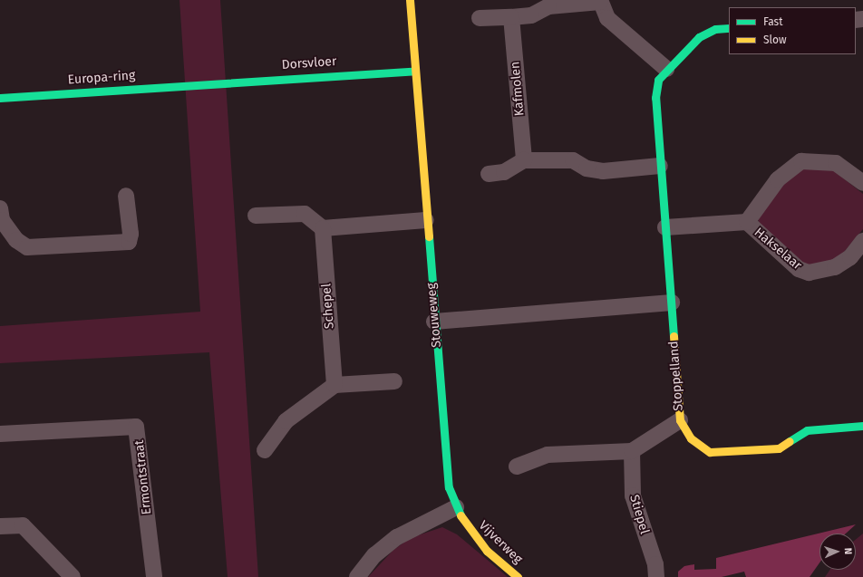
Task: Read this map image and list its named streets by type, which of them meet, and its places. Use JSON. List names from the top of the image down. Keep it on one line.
{"streets":{"street":["Dorsvloer","Europa-ring","Kafmolen","Hakselaar","Schepel","Stouweweg","Stoppelland","Ermontstraat","Stiepel","Vijverweg"]},"crossings":[["Dorsvloer","Europa-ring"],["Dorsvloer","Stouweweg"],["Hakselaar","Stoppelland"],["Stouweweg","Vijverweg"]],"legend":["Fast","Slow"],"north":"right"}
